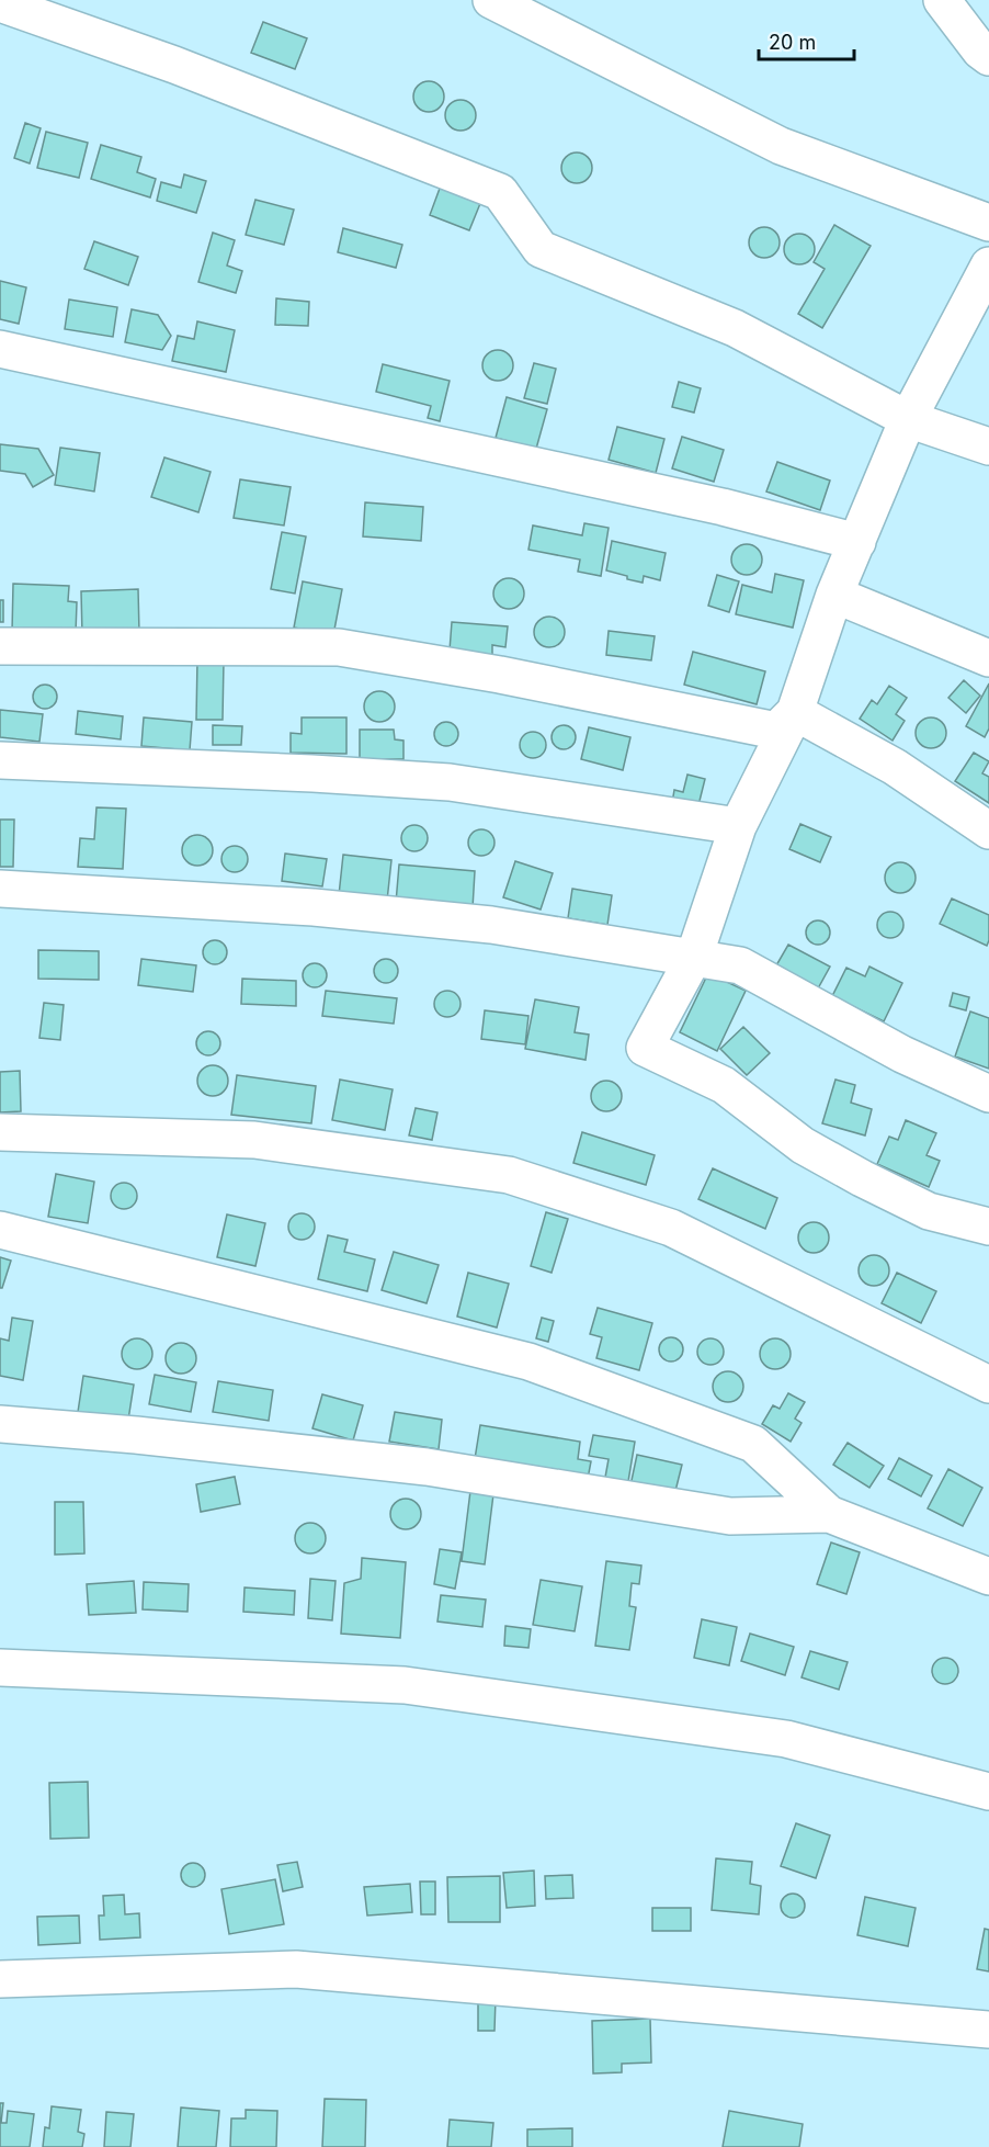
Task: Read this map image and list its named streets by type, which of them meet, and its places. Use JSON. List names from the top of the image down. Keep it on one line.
{"scale_bar":"20 m"}
